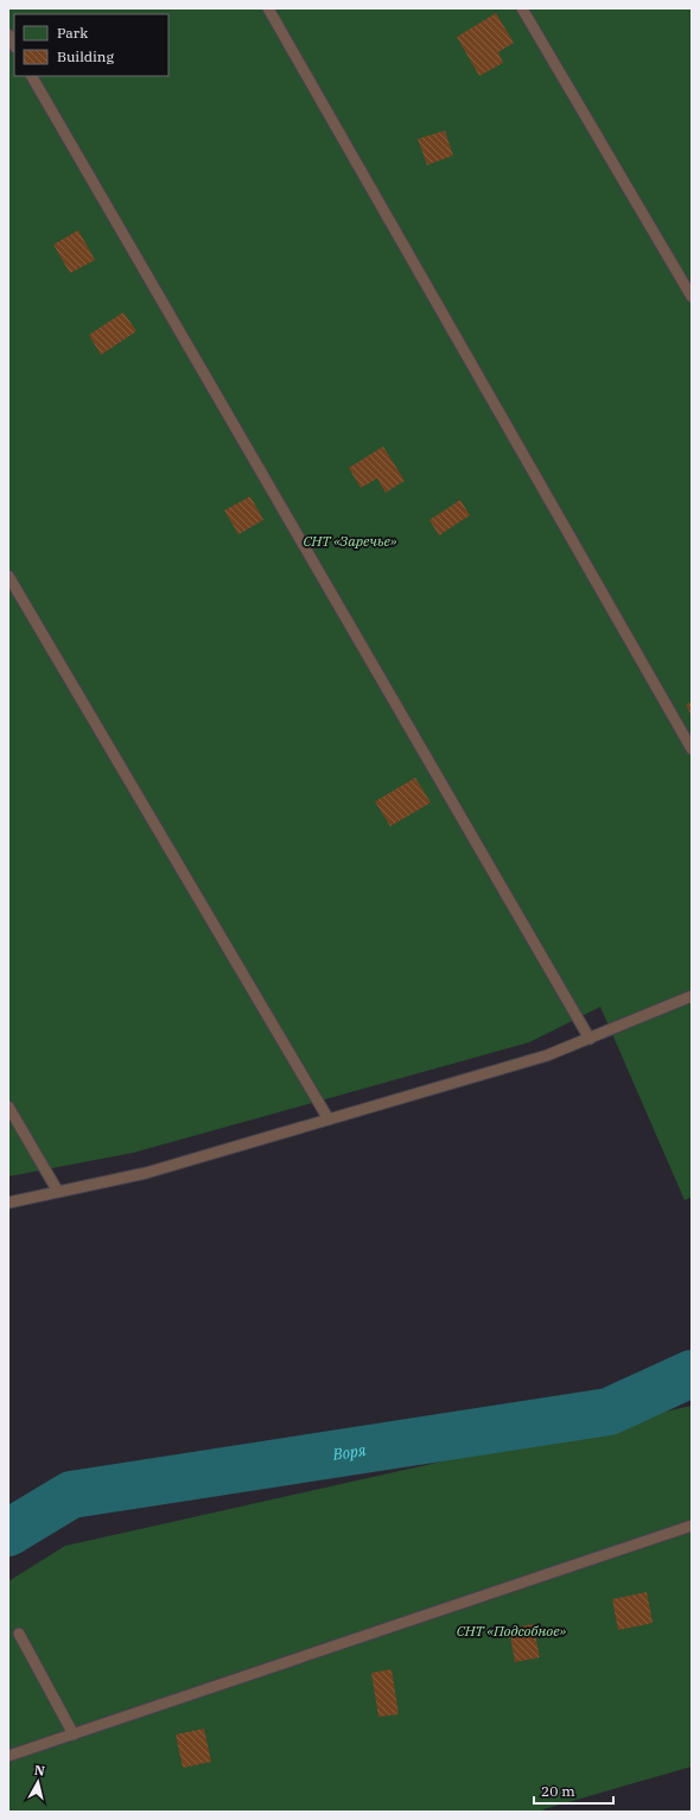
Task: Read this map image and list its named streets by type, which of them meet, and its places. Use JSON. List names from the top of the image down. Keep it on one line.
{"water":["Воря"],"parks":["СНТ «Заречье»","СНТ «Подсобное»"],"legend":["Park","Building"],"scale_bar":"20 m","north":"top"}
